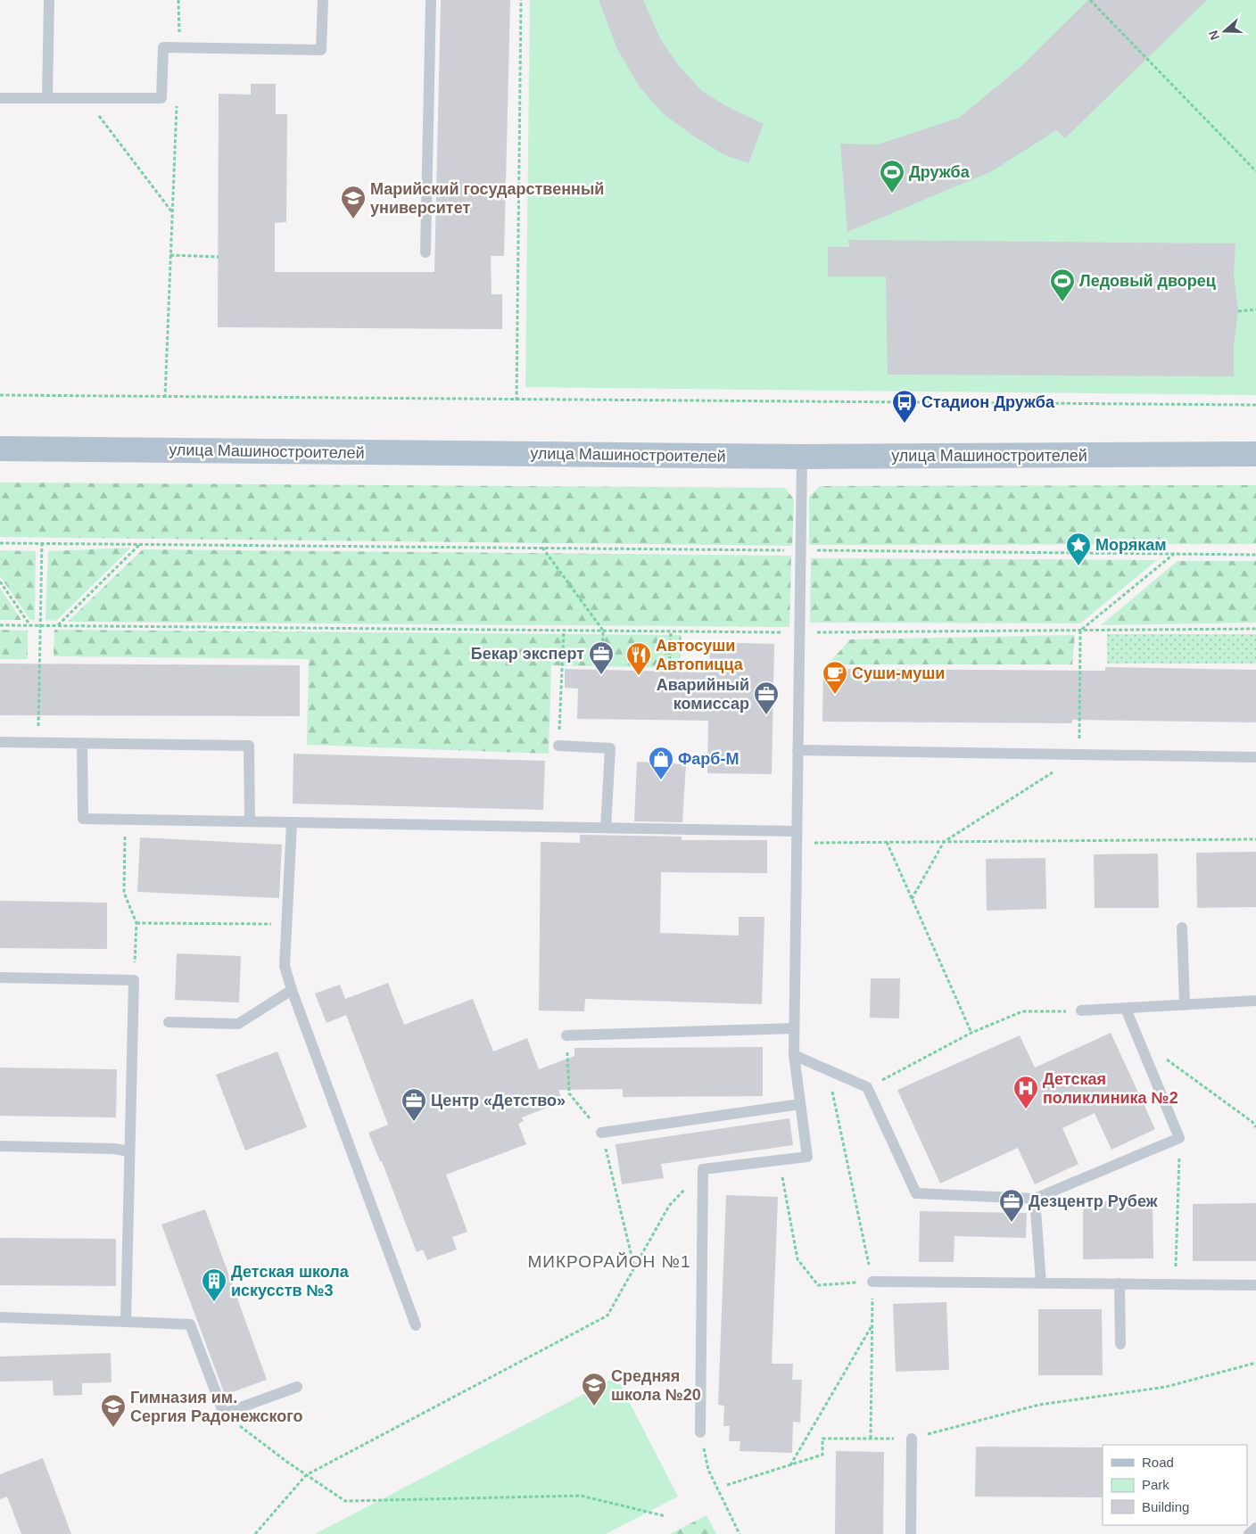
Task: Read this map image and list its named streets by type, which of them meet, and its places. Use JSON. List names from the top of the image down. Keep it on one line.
{"streets":{"main road":["улица Машиностроителей"]},"districts":["МИКРОРАЙОН №1"],"places":{"sports":["Дружба","Ледовый дворец"],"school or university":["Марийский государственный университет","Средняя школа №20","Гимназия им. Сергия Радонежского"],"bus stop":["Стадион Дружба"],"place":["Морякам"],"office":["Бекар эксперт","Аварийный комиссар","Центр «Детство»","Дезцентр Рубеж"],"restaurant":["Автосуши Автопицца"],"cafe":["Суши-муши"],"shop":["Фарб-М"],"hospital":["Детская поликлиника №2"],"building":["Детская школа искусств №3"]},"legend":["Road","Park","Building"],"north":"left"}
